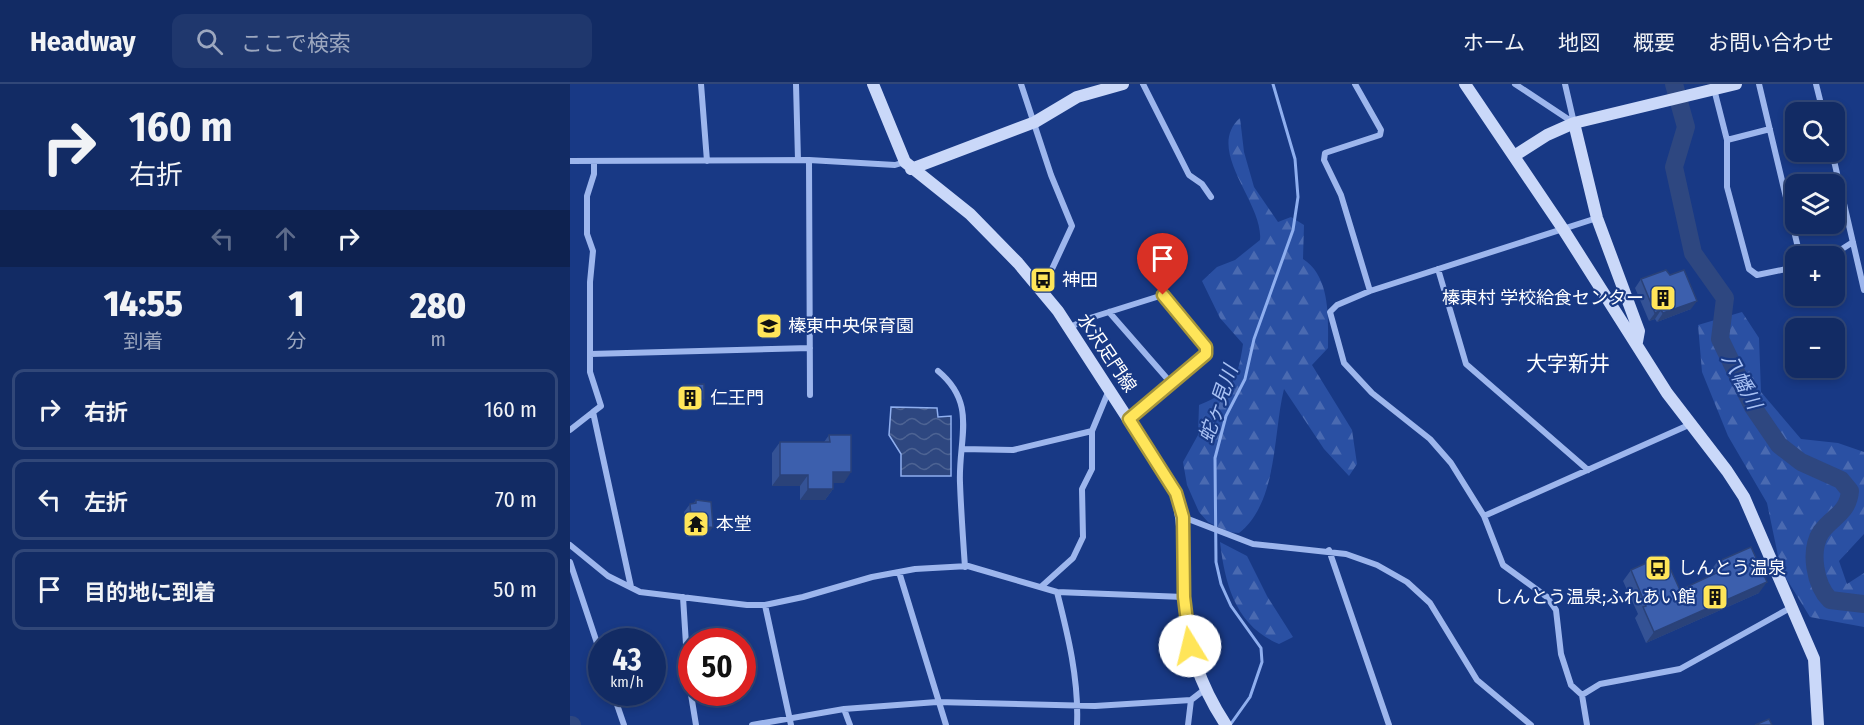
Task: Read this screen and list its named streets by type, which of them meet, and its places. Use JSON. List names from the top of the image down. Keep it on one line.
{"streets":{"street":["水沢足門線"]},"districts":["大字新井"],"water":["八幡川","蛇ヶ見川"],"places":{"bus stop":["神田","しんとう温泉"],"building":["榛東村 学校給食センター","仁王門","しんとう温泉;ふれあい館"],"school or university":["榛東中央保育園"],"temple":["本堂"]},"page":{"header":"Headway","search":"ここで検索","nav":["ホーム","地図","概要","お問い合わせ"],"turn":["160 m","右折"],"map_buttons":["+","−"],"eta":["14:55","到着","1","分","280","m"],"list":[{"name":"右折","value":"160 m"},{"name":"左折","value":"70 m"},{"name":"目的地に到着","value":"50 m"}],"speed":"43 km/h","limit":"50"}}
